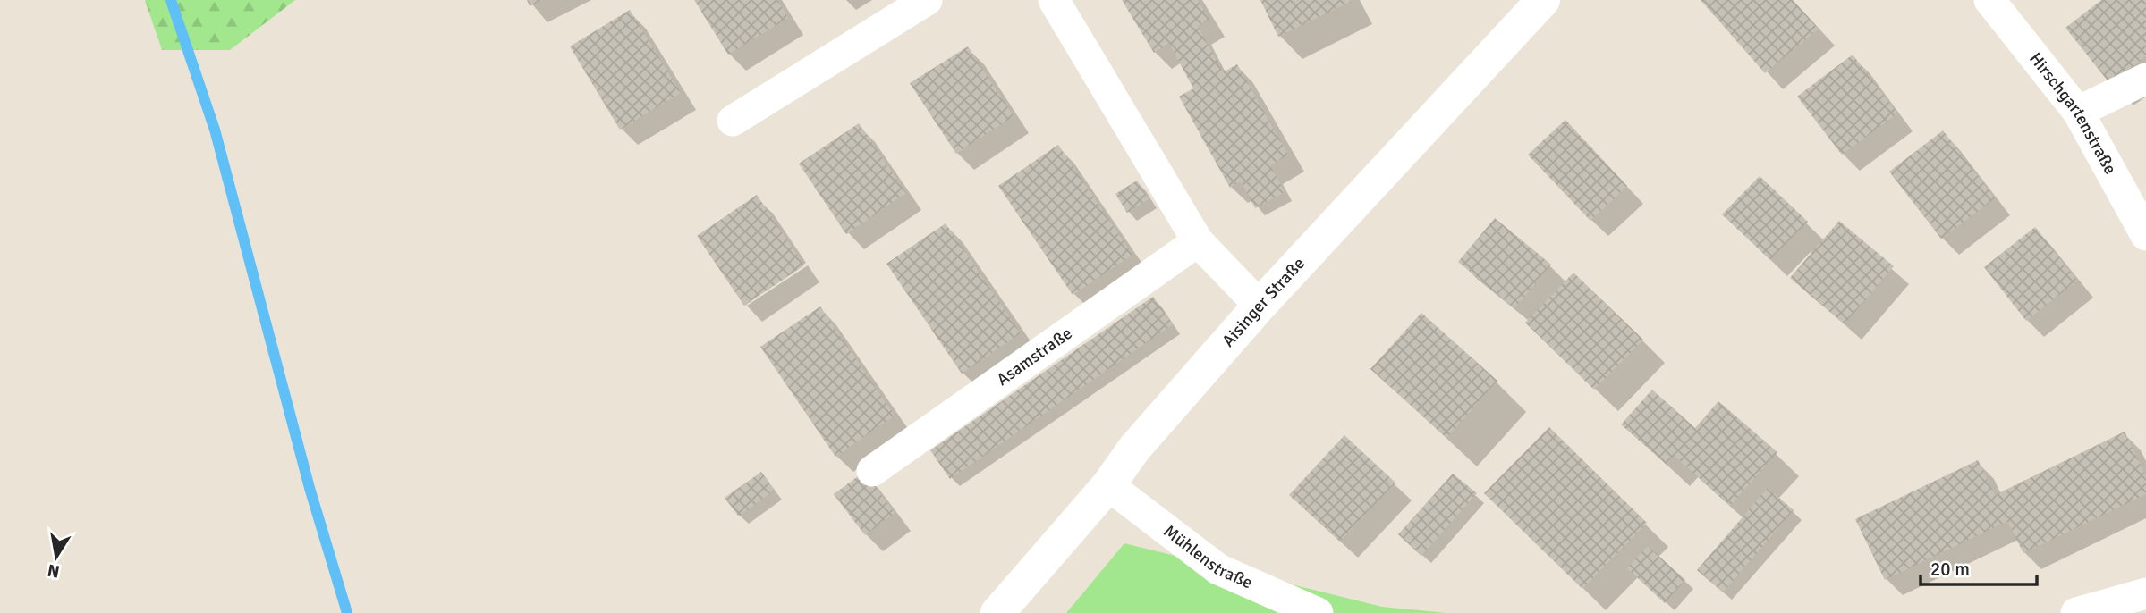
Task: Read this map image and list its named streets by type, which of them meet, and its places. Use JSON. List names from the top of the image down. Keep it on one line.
{"streets":{"main road":["Aisinger Straße"],"street":["Hirschgartenstraße","Asamstraße","Mühlenstraße"]},"crossings":[["Aisinger Straße","Mühlenstraße"]],"scale_bar":"20 m","north":"bottom"}
